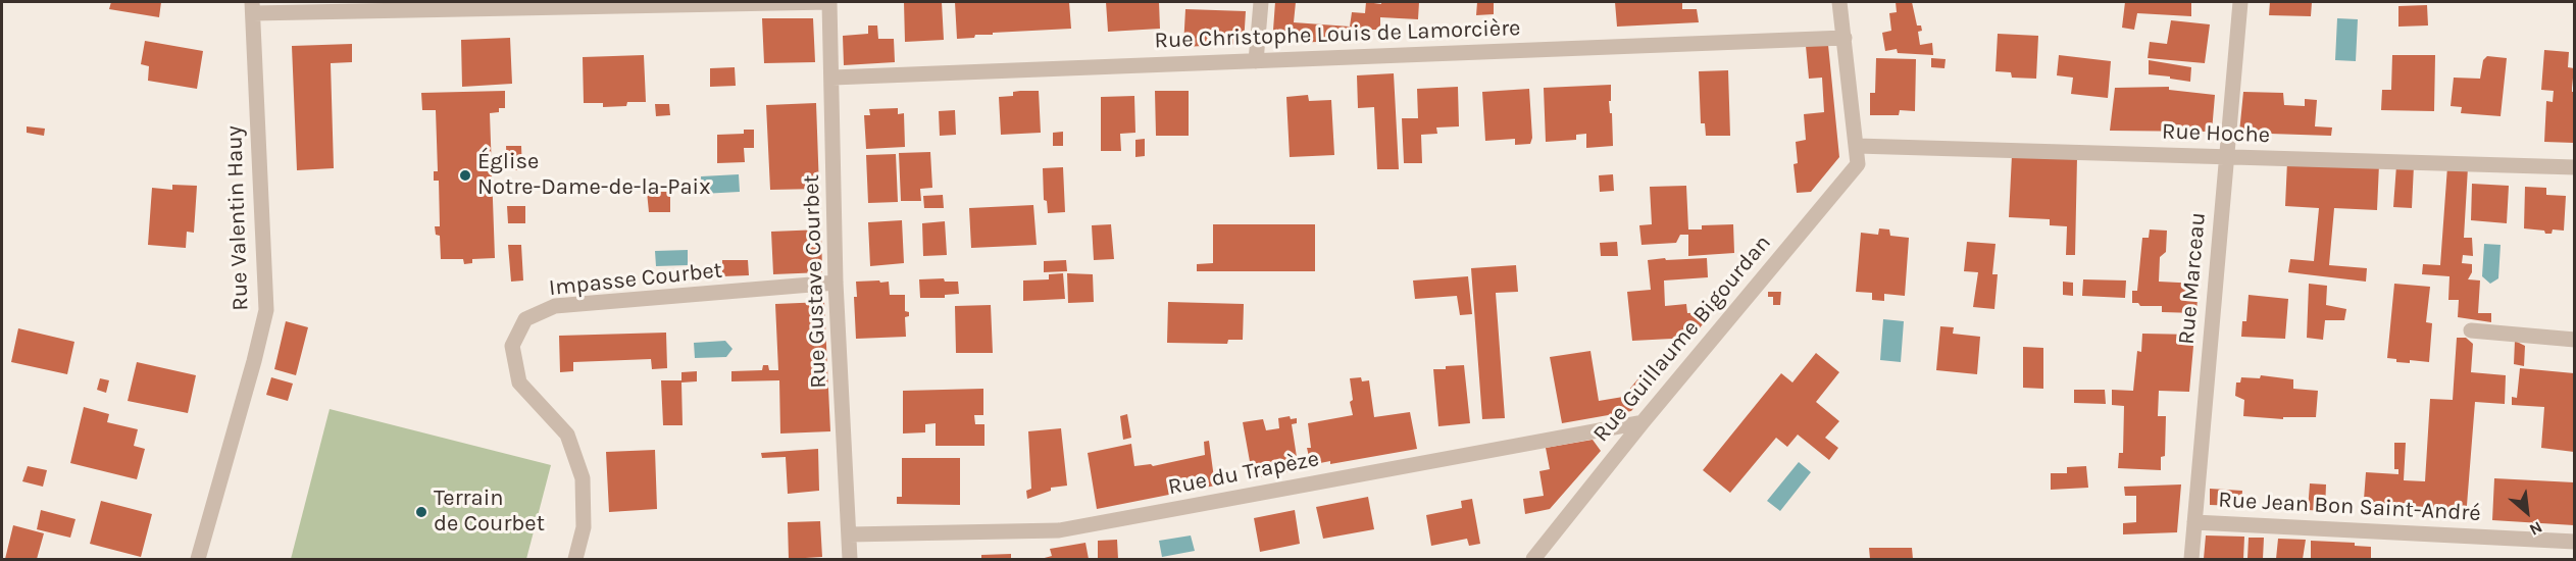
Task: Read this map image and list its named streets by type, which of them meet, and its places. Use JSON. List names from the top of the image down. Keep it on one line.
{"streets":{"street":["Rue Christophe Louis de Lamorcière","Rue Hoche","Rue Valentin Hauy","Rue Marceau","Impasse Courbet","Rue Gustave Courbet","Rue Guillaume Bigourdan","Rue du Trapèze","Rue Jean Bon Saint-André"]},"crossings":[["Rue Christophe Louis de Lamorcière","Rue Gustave Courbet"],["Rue Hoche","Rue Marceau"],["Rue Hoche","Rue Guillaume Bigourdan"],["Rue Marceau","Rue Jean Bon Saint-André"],["Impasse Courbet","Rue Gustave Courbet"],["Rue Gustave Courbet","Rue du Trapèze"],["Rue Guillaume Bigourdan","Rue du Trapèze"]],"places":["Église Notre-Dame-de-la-Paix","Terrain de Courbet"],"north":"bottom right"}
